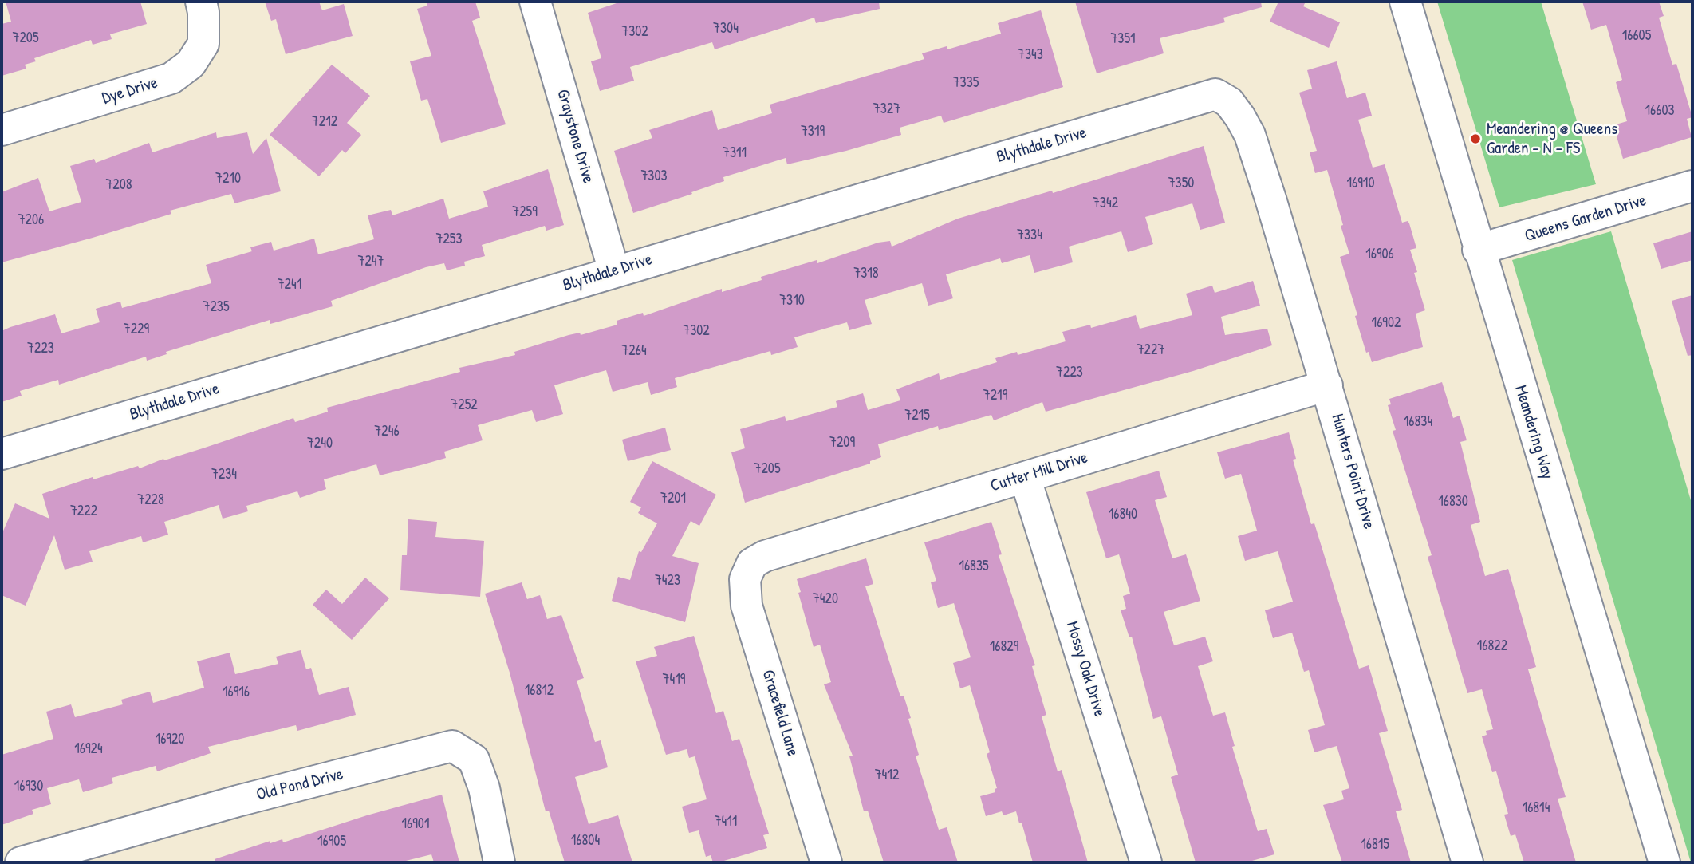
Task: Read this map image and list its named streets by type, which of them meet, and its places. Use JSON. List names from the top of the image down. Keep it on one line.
{"streets":{"street":["Dye Drive","Graystone Drive","Blythdale Drive","Queens Garden Drive","Meandering Way","Hunters Point Drive","Cutter Mill Drive","Mossy Oak Drive","Gracefield Lane","Old Pond Drive"]},"crossings":[["Graystone Drive","Blythdale Drive"],["Blythdale Drive","Hunters Point Drive"],["Queens Garden Drive","Meandering Way"],["Hunters Point Drive","Cutter Mill Drive"],["Cutter Mill Drive","Mossy Oak Drive"],["Cutter Mill Drive","Gracefield Lane"]],"places":["Meandering @ Queens Garden - N - FS"],"house_numbers":["7304","7302","16605","7205","7351","7343","7335","7327","16603","7212","7319","7311","7303","7210","7350","16910","7208","7342","7259","7206","7334","7253","16906","7247","7318","7241","7310","7235","16902","7229","7302","7223","7227","7264","7223","7219","7252","7215","16834","7246","7209","7240","7205","7234","7201","7228","16830","7222","16840","16835","7423","7420","16822","16829","7419","16812","16916","16920","16924","7412","16930","16814","7411","16901","16804","16905","16815"]}
